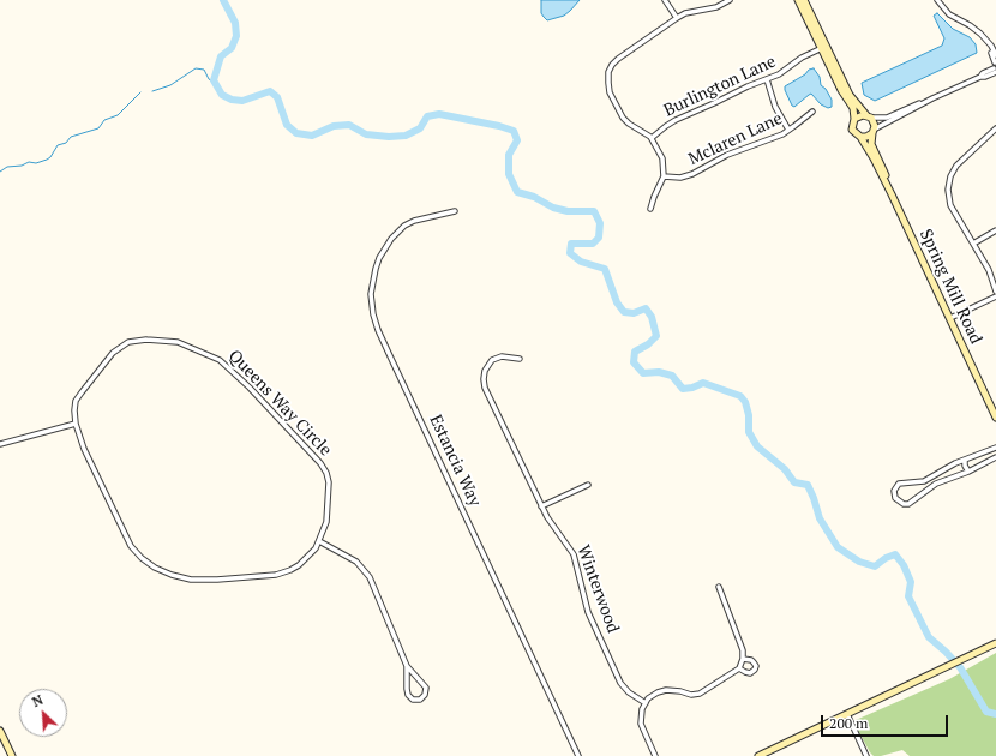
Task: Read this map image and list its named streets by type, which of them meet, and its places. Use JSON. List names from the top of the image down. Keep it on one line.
{"streets":{"street":["Burlington Lane","Mclaren Lane","Spring Mill Road","Queens Way Circle","Estancia Way","Winterwood"]},"scale_bar":"200 m","north":"top left"}
